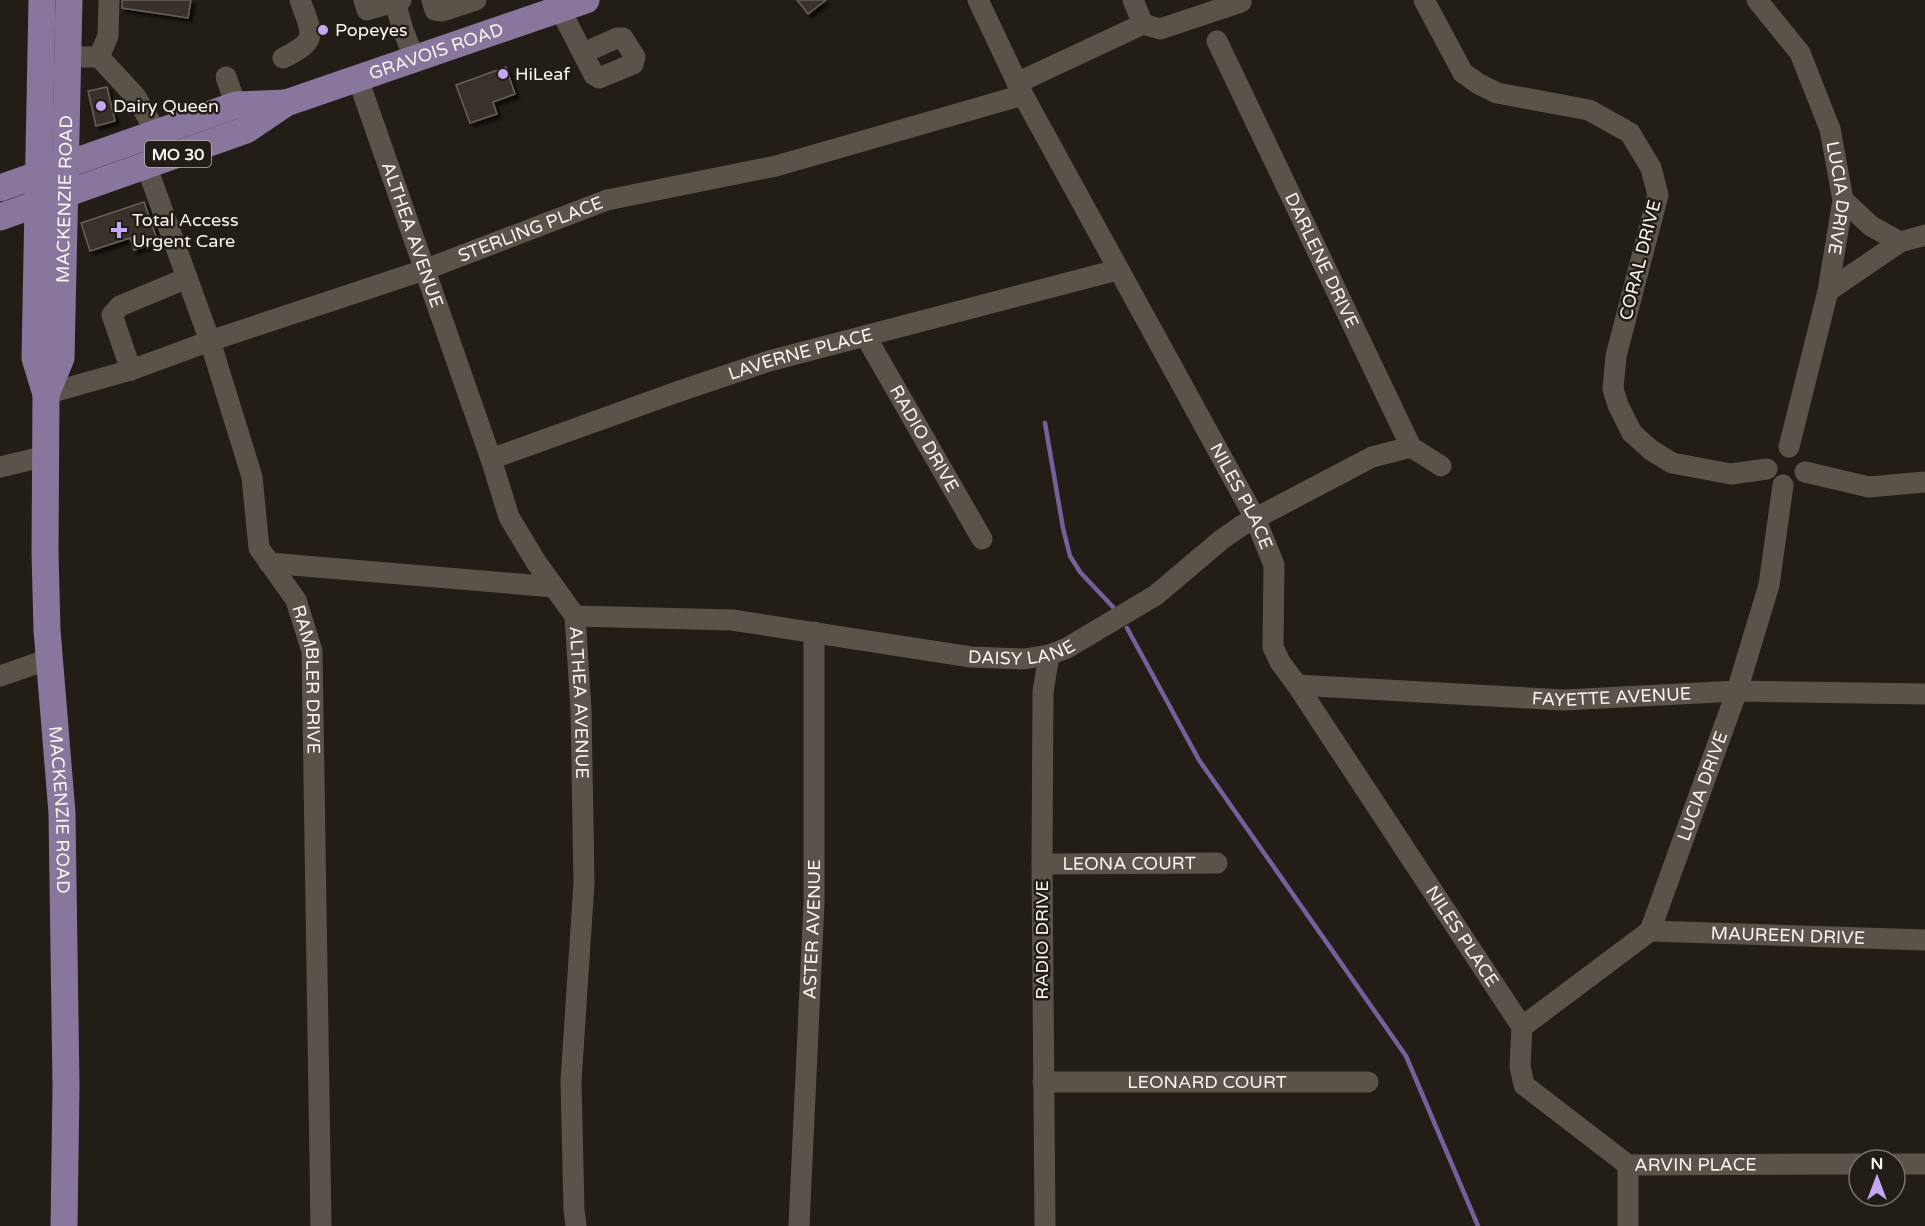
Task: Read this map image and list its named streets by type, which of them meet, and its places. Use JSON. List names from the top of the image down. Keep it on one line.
{"streets":{"main road":["GRAVOIS ROAD","MO 30","MACKENZIE ROAD"],"street":["LUCIA DRIVE","STERLING PLACE","ALTHEA AVENUE","DARLENE DRIVE","CORAL DRIVE","LAVERNE PLACE","RADIO DRIVE","NILES PLACE","DAISY LANE","RAMBLER DRIVE","FAYETTE AVENUE","LEONA COURT","ASTER AVENUE","MAUREEN DRIVE","LEONARD COURT","ARVIN PLACE"]},"crossings":[["GRAVOIS ROAD","MACKENZIE ROAD"],["GRAVOIS ROAD","ALTHEA AVENUE"],["GRAVOIS ROAD","RAMBLER DRIVE"],["MACKENZIE ROAD","STERLING PLACE"],["LUCIA DRIVE","CORAL DRIVE"],["LUCIA DRIVE","FAYETTE AVENUE"],["LUCIA DRIVE","MAUREEN DRIVE"],["STERLING PLACE","ALTHEA AVENUE"],["STERLING PLACE","NILES PLACE"],["STERLING PLACE","RAMBLER DRIVE"],["ALTHEA AVENUE","LAVERNE PLACE"],["ALTHEA AVENUE","DAISY LANE"],["DARLENE DRIVE","DAISY LANE"],["LAVERNE PLACE","RADIO DRIVE"],["LAVERNE PLACE","NILES PLACE"],["RADIO DRIVE","DAISY LANE"],["RADIO DRIVE","LEONA COURT"],["RADIO DRIVE","LEONARD COURT"],["NILES PLACE","DAISY LANE"],["NILES PLACE","FAYETTE AVENUE"],["NILES PLACE","ARVIN PLACE"],["DAISY LANE","ASTER AVENUE"]],"places":{"other":["Popeyes","HiLeaf","Dairy Queen"],"health":["Total Access Urgent Care"]},"north":"top"}
